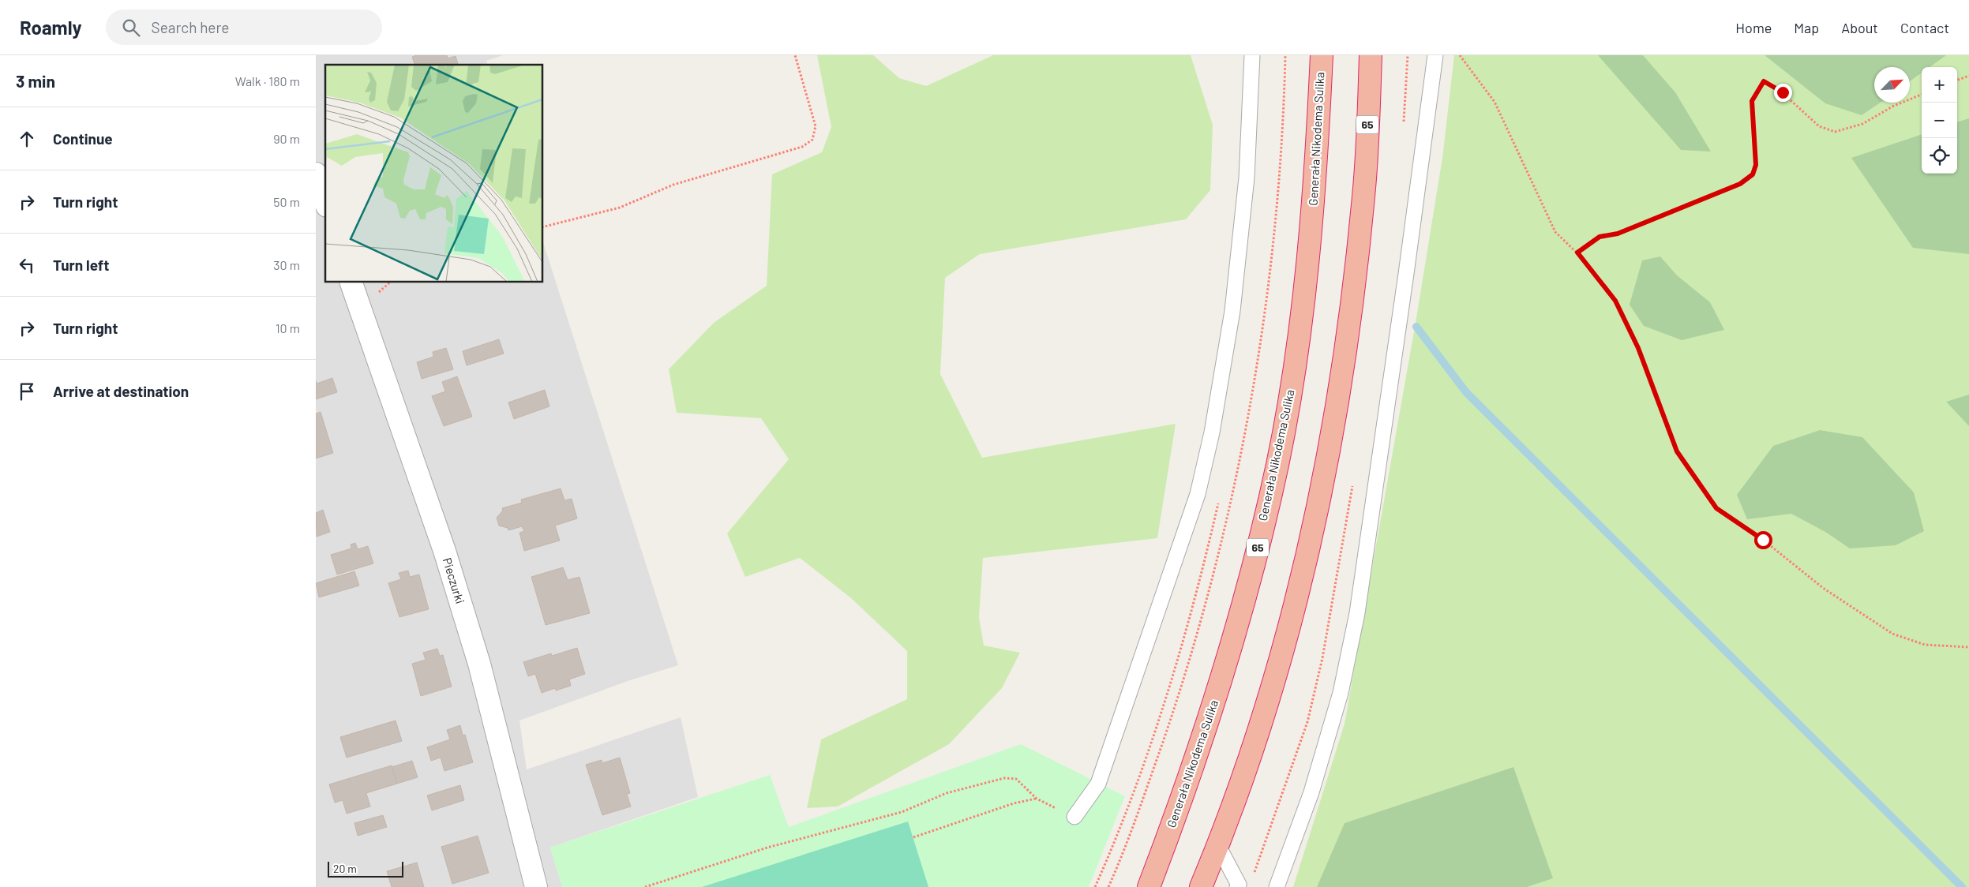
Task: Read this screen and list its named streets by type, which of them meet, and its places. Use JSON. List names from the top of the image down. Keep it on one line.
{"streets":{"highway":["65","Generała Nikodema Sulika"],"street":["Pieczurki"]},"scale_bar":"20 m","north":"top right","page":{"header":"Roamly","search":"Search here","nav":["Home","Map","About","Contact"],"heading":["3 min","Walk · 180 m"],"map_buttons":["+","−"],"list":[["Continue","90 m"],["Turn right","50 m"],["Turn left","30 m"],["Turn right","10 m"],"Arrive at destination"],"scale":"20 m"}}
